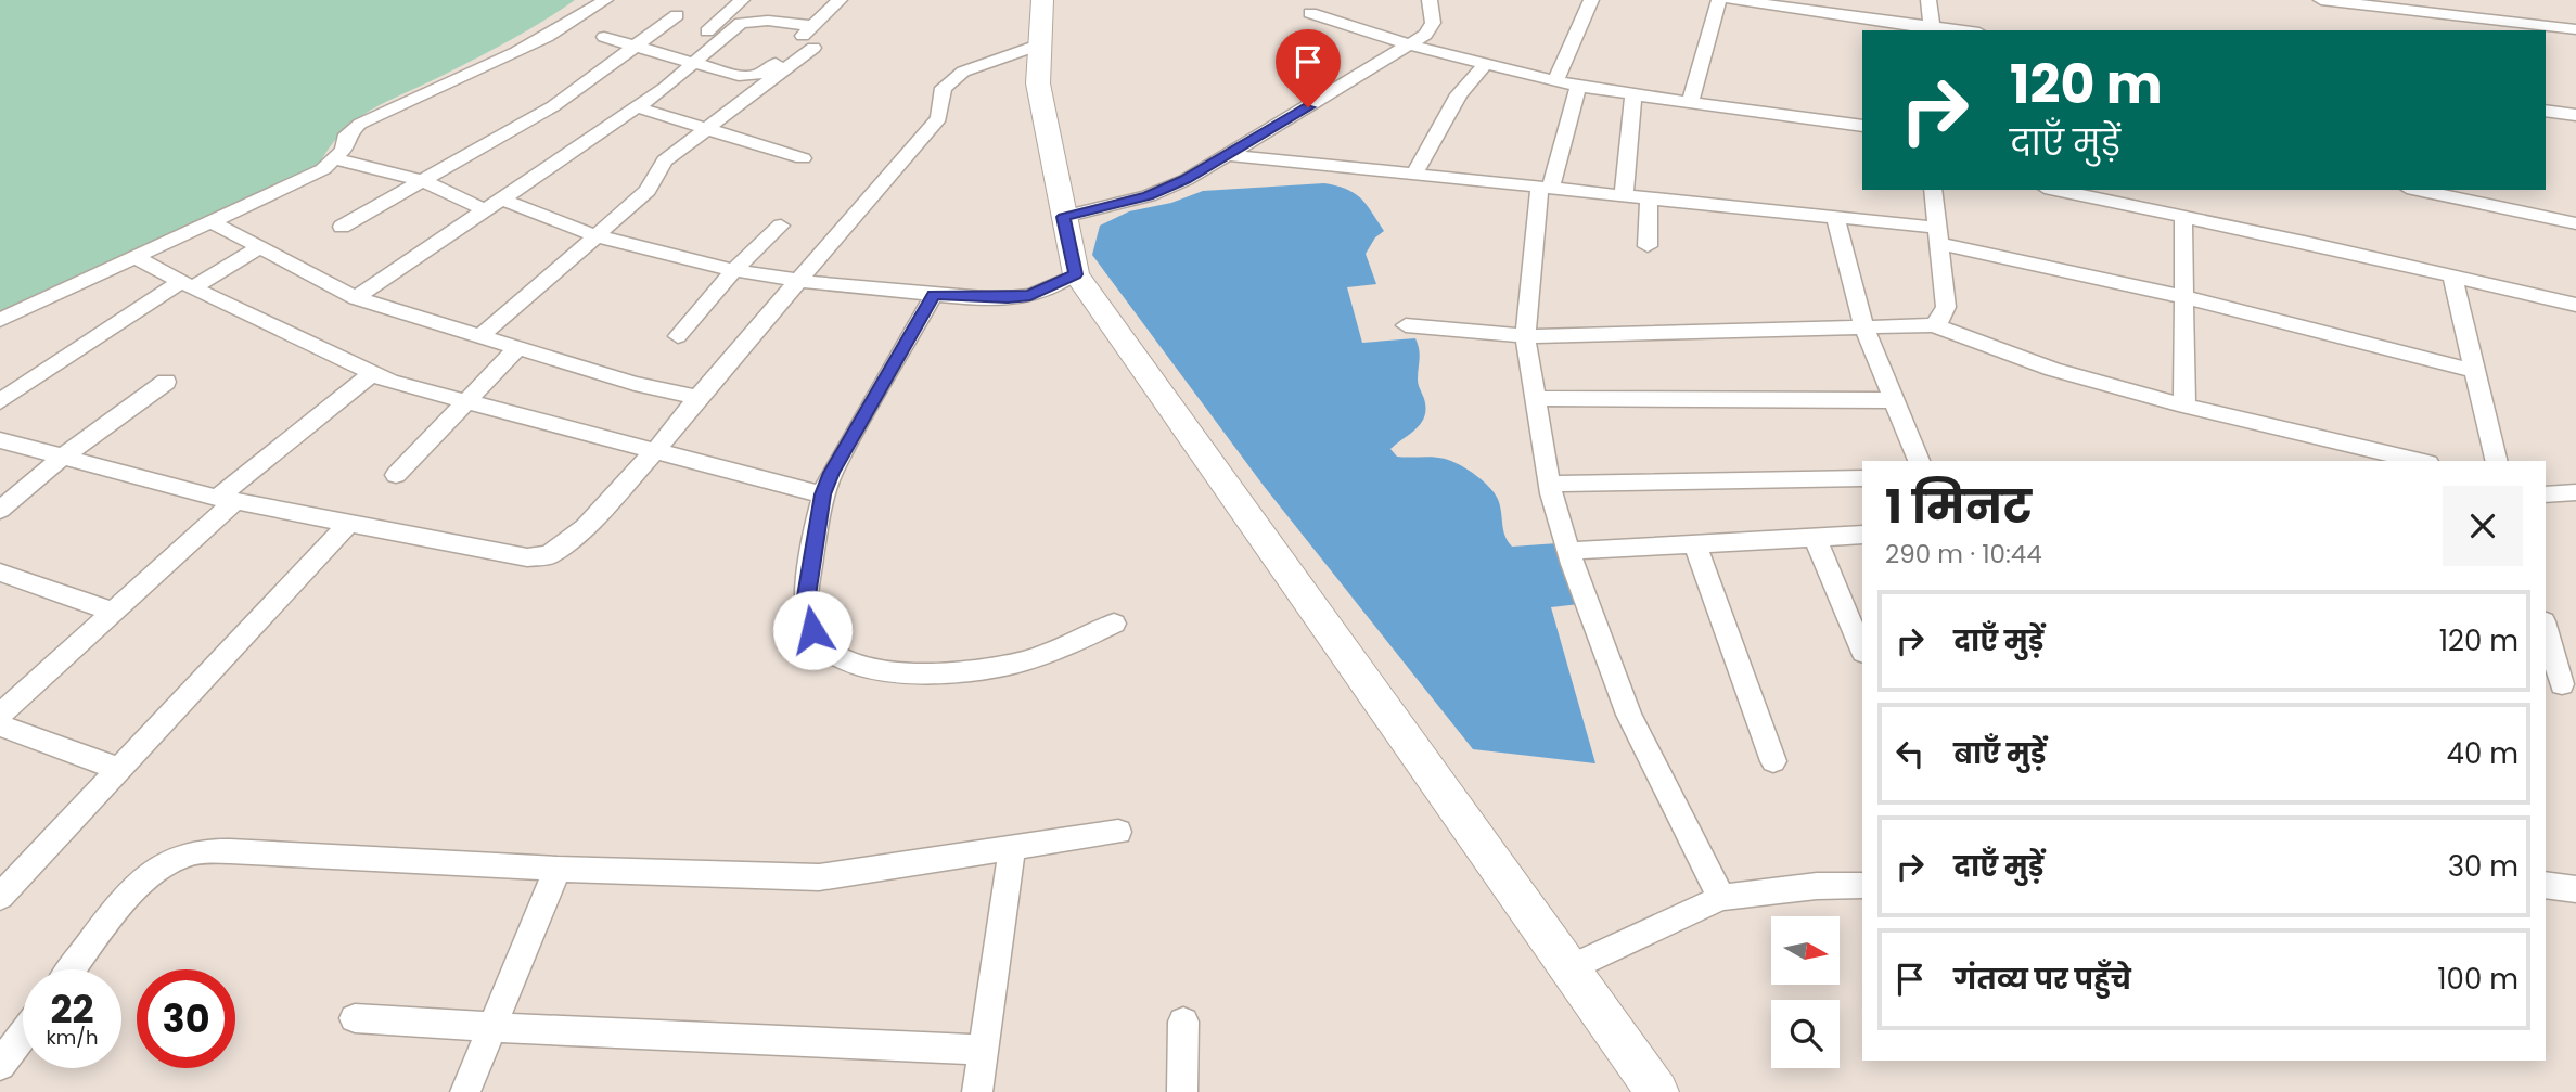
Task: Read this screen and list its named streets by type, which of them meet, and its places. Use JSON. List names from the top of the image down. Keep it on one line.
{"north":"right","page":{"turn":["120 m","दाएँ मुड़ें"],"heading":["1 मिनट","290 m · 10:44"],"list":[{"name":"दाएँ मुड़ें","value":"120 m"},{"name":"बाएँ मुड़ें","value":"40 m"},{"name":"दाएँ मुड़ें","value":"30 m"},{"name":"गंतव्य पर पहुँचे","value":"100 m"}],"speed":"22 km/h","limit":"30"}}
